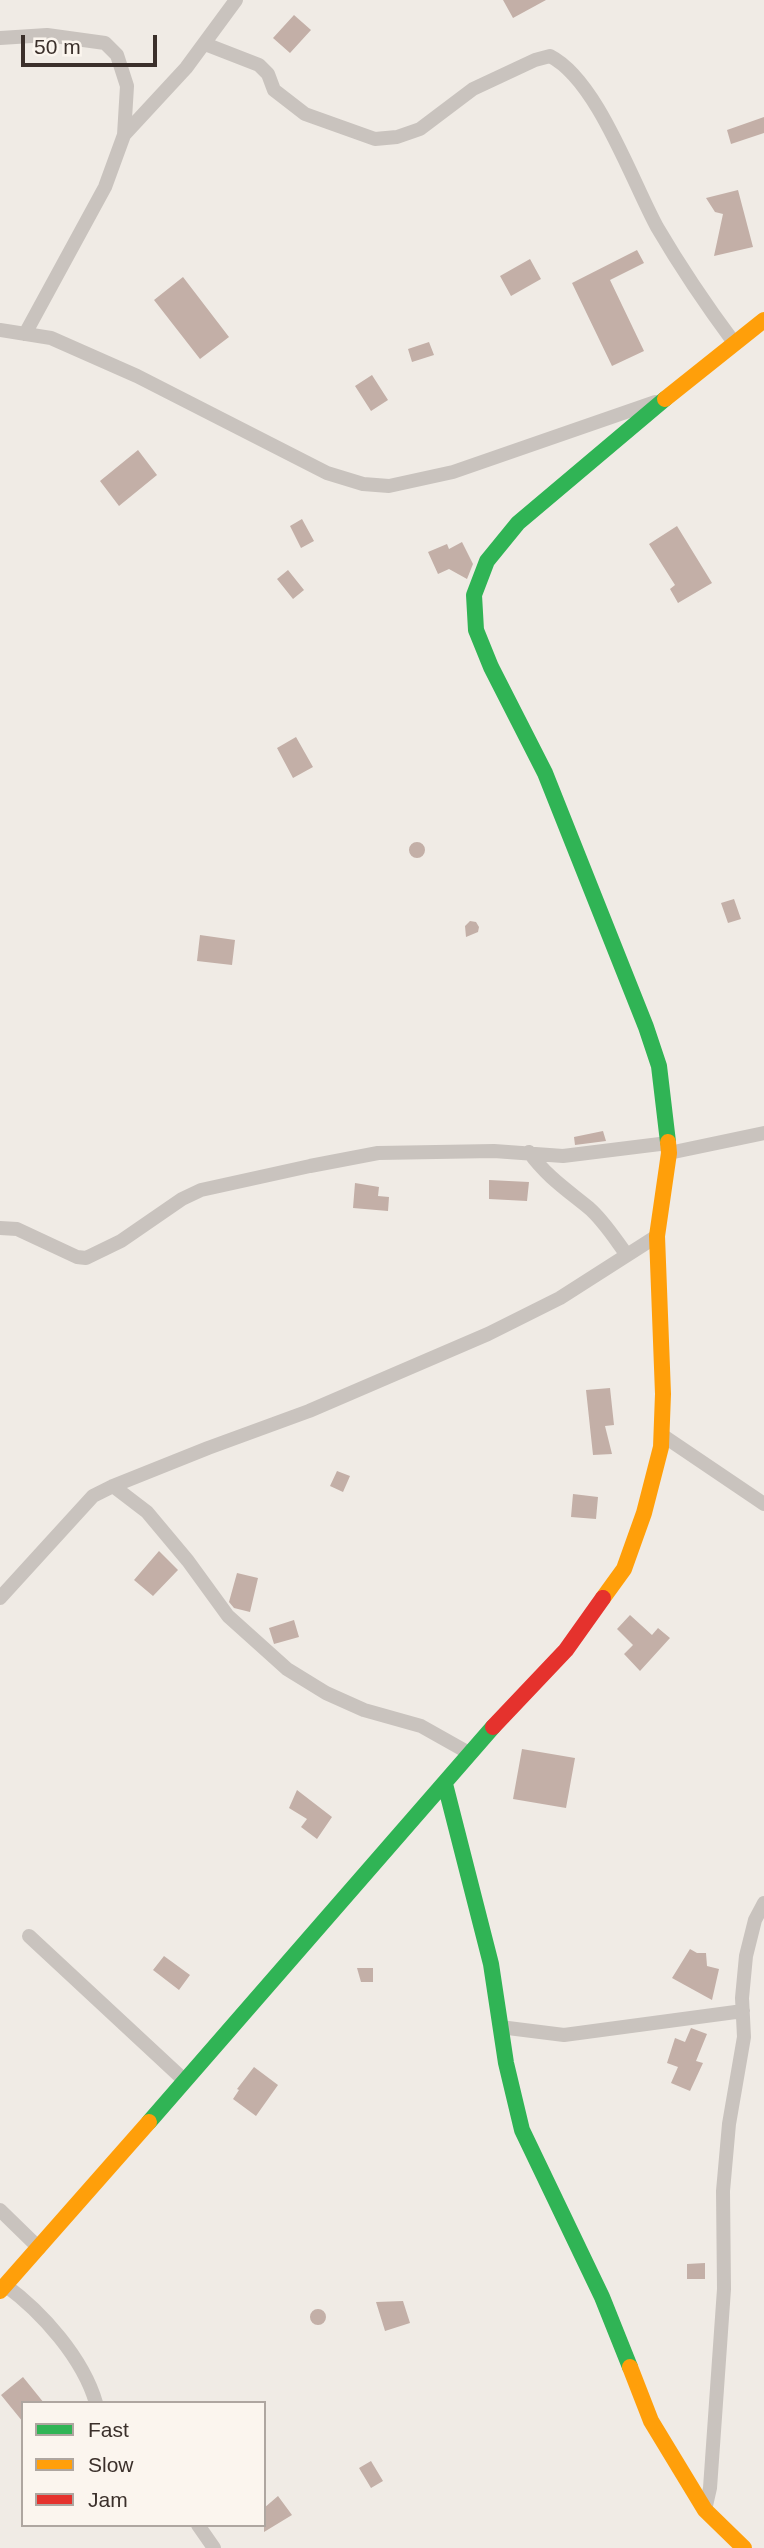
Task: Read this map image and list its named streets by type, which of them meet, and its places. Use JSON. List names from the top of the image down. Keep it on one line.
{"legend":["Fast","Slow","Jam"],"scale_bar":"50 m"}
